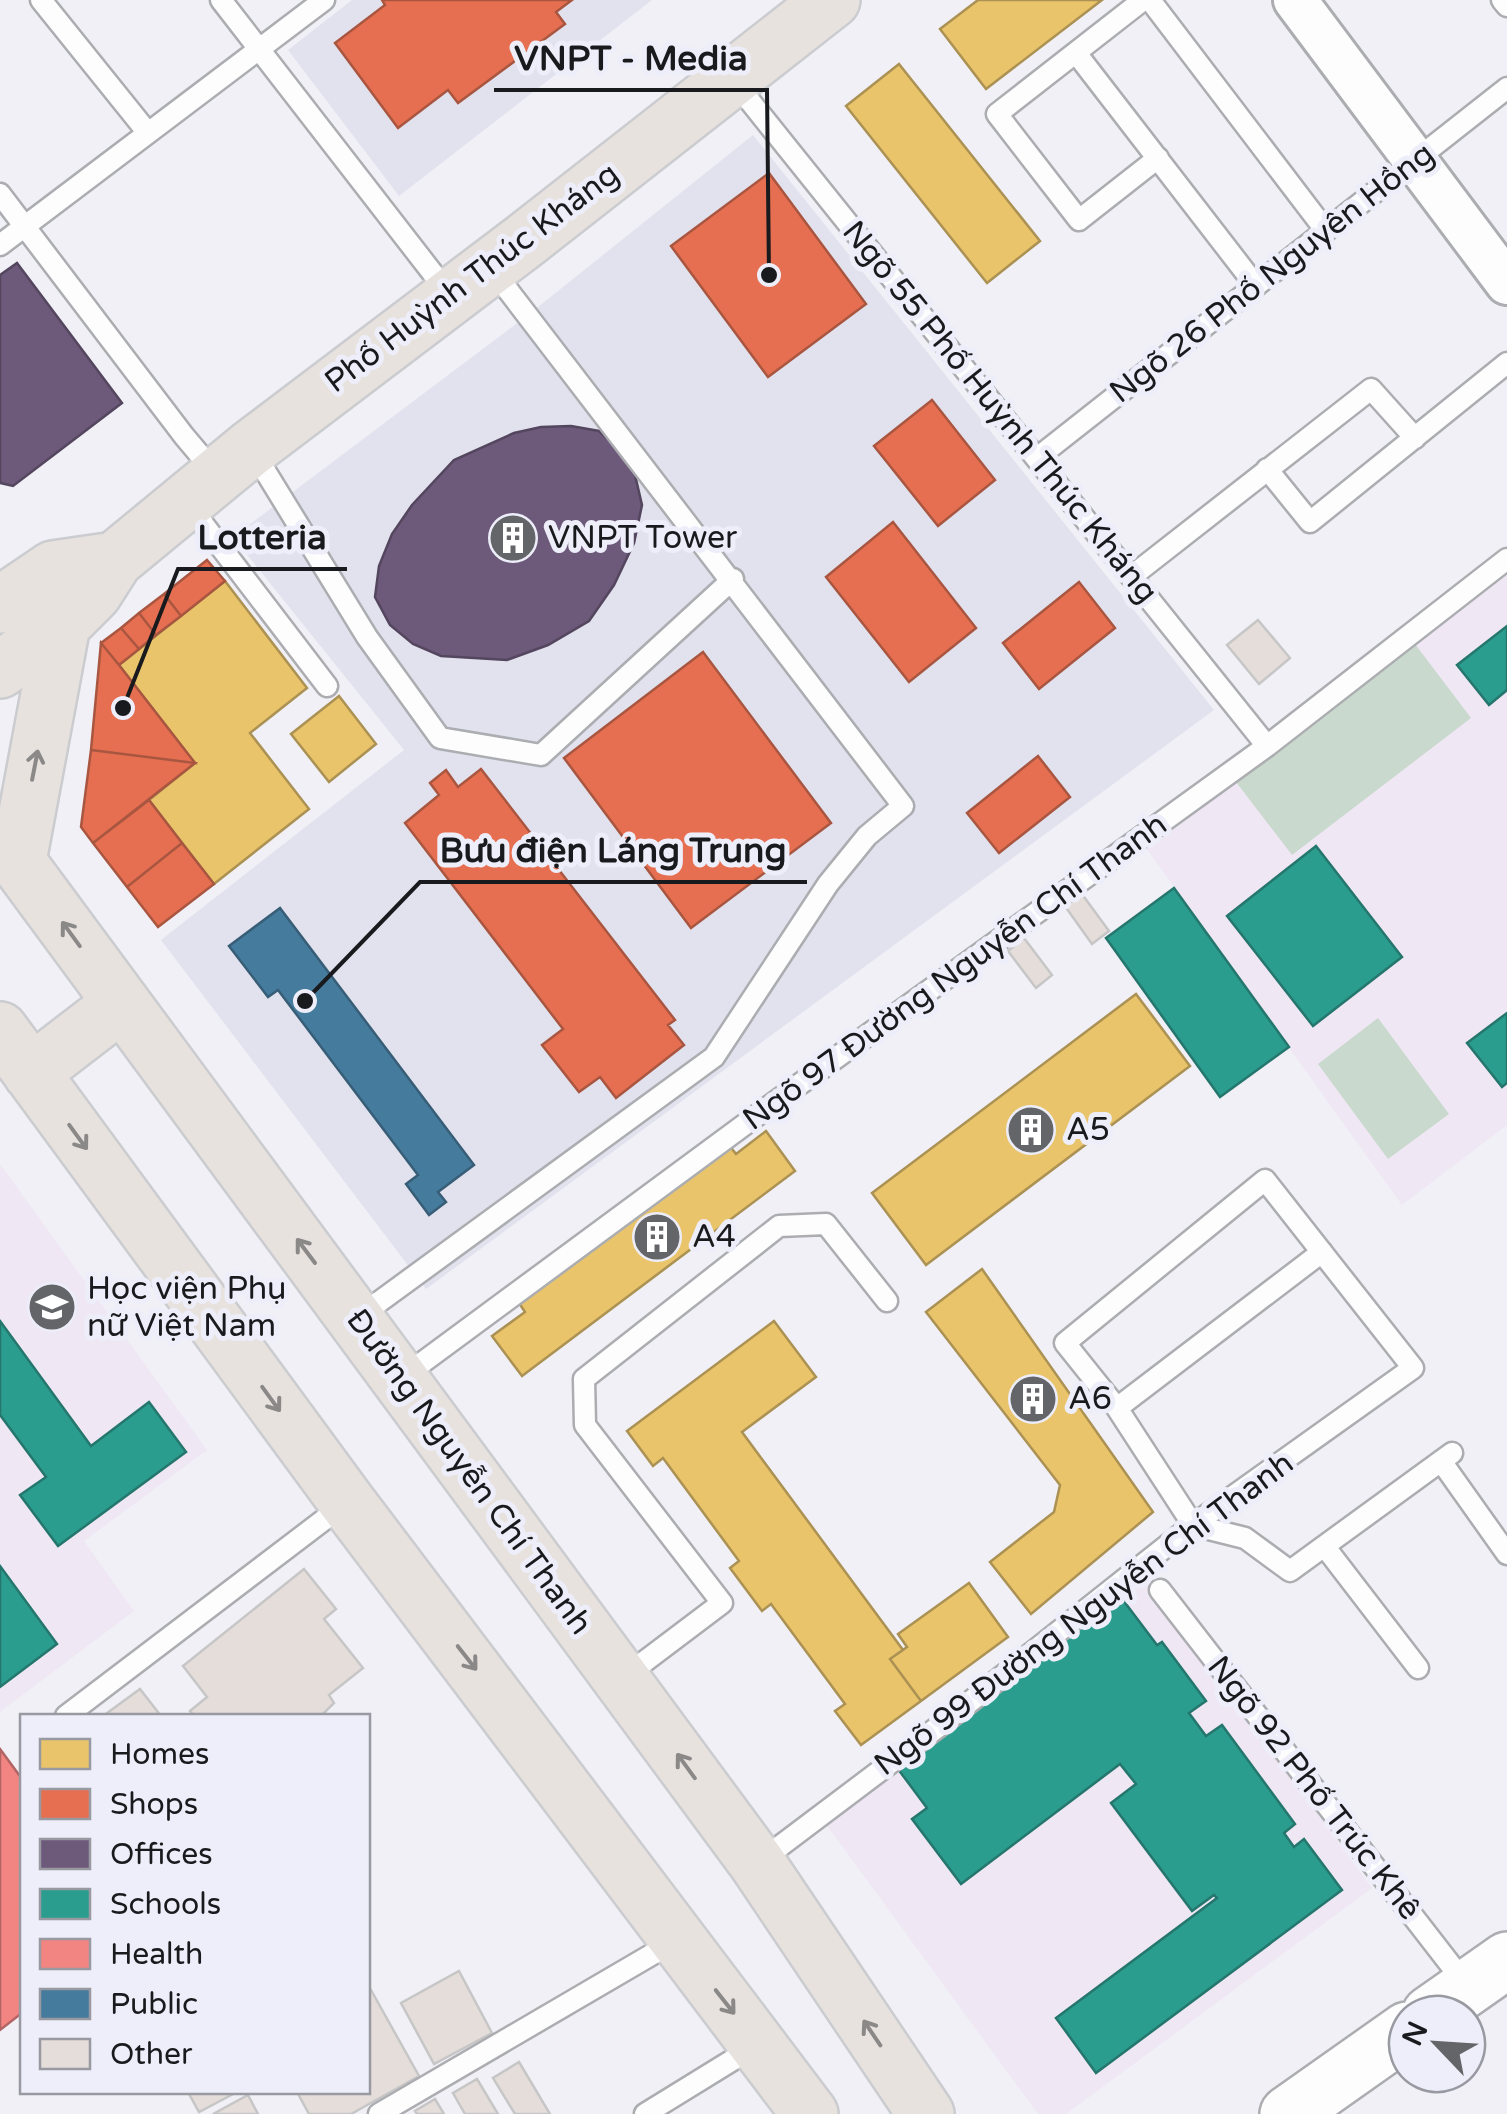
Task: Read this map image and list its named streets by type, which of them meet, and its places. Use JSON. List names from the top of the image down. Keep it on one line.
{"streets":{"main road":["Phố Huỳnh Thúc Kháng","Đường Nguyễn Chí Thanh"],"lane":["Ngõ 26 Phố Nguyên Hồng","Ngõ 55 Phố Huỳnh Thúc Kháng","Ngõ 97 Đường Nguyễn Chí Thanh","Ngõ 99 Đường Nguyễn Chí Thanh","Ngõ 92 Phố Trúc Khê"]},"crossings":[["Ngõ 26 Phố Nguyên Hồng","Ngõ 55 Phố Huỳnh Thúc Kháng"],["Phố Huỳnh Thúc Kháng","Ngõ 55 Phố Huỳnh Thúc Kháng"],["Ngõ 55 Phố Huỳnh Thúc Kháng","Ngõ 97 Đường Nguyễn Chí Thanh"],["Ngõ 97 Đường Nguyễn Chí Thanh","Đường Nguyễn Chí Thanh"],["Đường Nguyễn Chí Thanh","Ngõ 99 Đường Nguyễn Chí Thanh"]],"places":{"other":["VNPT - Media","Lotteria","Bưu điện Láng Trung"],"building":["VNPT Tower","A5","A4","A6"],"school or university":["Học viện Phụ nữ Việt Nam"]},"legend":["Homes","Shops","Offices","Schools","Health","Public","Other"],"north":"top left"}
